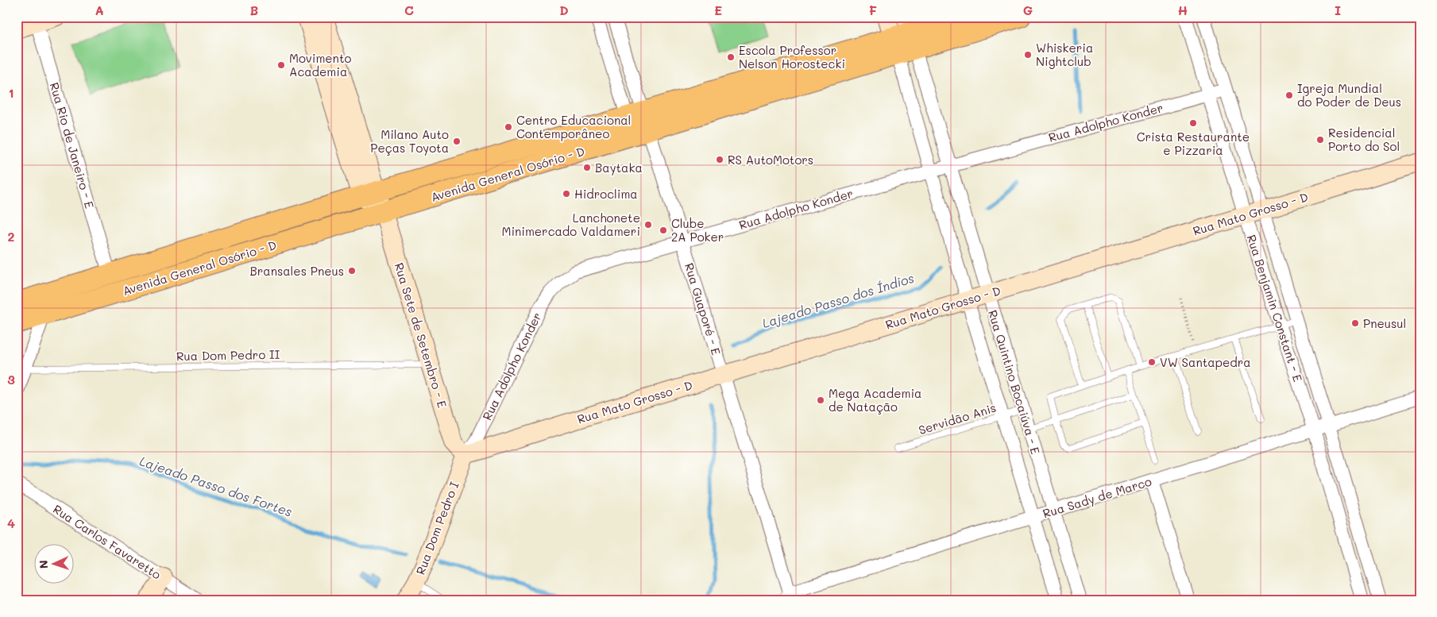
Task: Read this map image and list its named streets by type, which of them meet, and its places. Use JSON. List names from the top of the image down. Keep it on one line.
{"streets":{"main road":["Avenida General Osório - D"],"street":["Rua Adolpho Konder","Rua Rio de Janeiro - E","Rua Mato Grosso - D","Rua Benjamin Constant - E","Rua Guaporé - E","Rua Sete de Setembro - E","Rua Quintino Bocaiúva - E","Rua Sady de Marco","Rua Dom Pedro I","Rua Carlos Favaretto"],"lane":["Rua Dom Pedro II","Servidão Anis"]},"crossings":[["Rua Adolpho Konder","Rua Mato Grosso - D"],["Rua Adolpho Konder","Rua Benjamin Constant - E"],["Rua Adolpho Konder","Rua Guaporé - E"],["Rua Adolpho Konder","Rua Sete de Setembro - E"],["Rua Adolpho Konder","Rua Quintino Bocaiúva - E"],["Rua Adolpho Konder","Rua Dom Pedro I"],["Rua Rio de Janeiro - E","Avenida General Osório - D"],["Avenida General Osório - D","Rua Guaporé - E"],["Avenida General Osório - D","Rua Sete de Setembro - E"],["Avenida General Osório - D","Rua Quintino Bocaiúva - E"],["Rua Mato Grosso - D","Rua Benjamin Constant - E"],["Rua Mato Grosso - D","Rua Guaporé - E"],["Rua Mato Grosso - D","Rua Sete de Setembro - E"],["Rua Mato Grosso - D","Rua Quintino Bocaiúva - E"],["Rua Mato Grosso - D","Rua Dom Pedro I"],["Rua Benjamin Constant - E","Rua Sady de Marco"],["Rua Guaporé - E","Rua Sady de Marco"],["Rua Sete de Setembro - E","Rua Dom Pedro II"],["Rua Sete de Setembro - E","Rua Dom Pedro I"],["Rua Quintino Bocaiúva - E","Servidão Anis"],["Rua Quintino Bocaiúva - E","Rua Sady de Marco"]],"water":["Lajeado Passo dos Índios","Lajeado Passo dos Fortes"],"places":["Whiskeria Nightclub","Escola Professor Nelson Horostecki","Movimento Academia","Igreja Mundial do Poder de Deus","Crista Restaurante e Pizzaria","Centro Educacional Contemporâneo","Residencial Porto do Sol","Milano Auto Peças Toyota","RS AutoMotors","Baytaka","Hidroclima","Lanchonete Minimercado Valdameri","Clube 2A Poker","Bransales Pneus","Pneusul","VW Santapedra","Mega Academia de Natação"],"north":"left","grid":{"columns":["A","B","C","D","E","F","G","H","I"],"rows":["1","2","3","4"]}}
